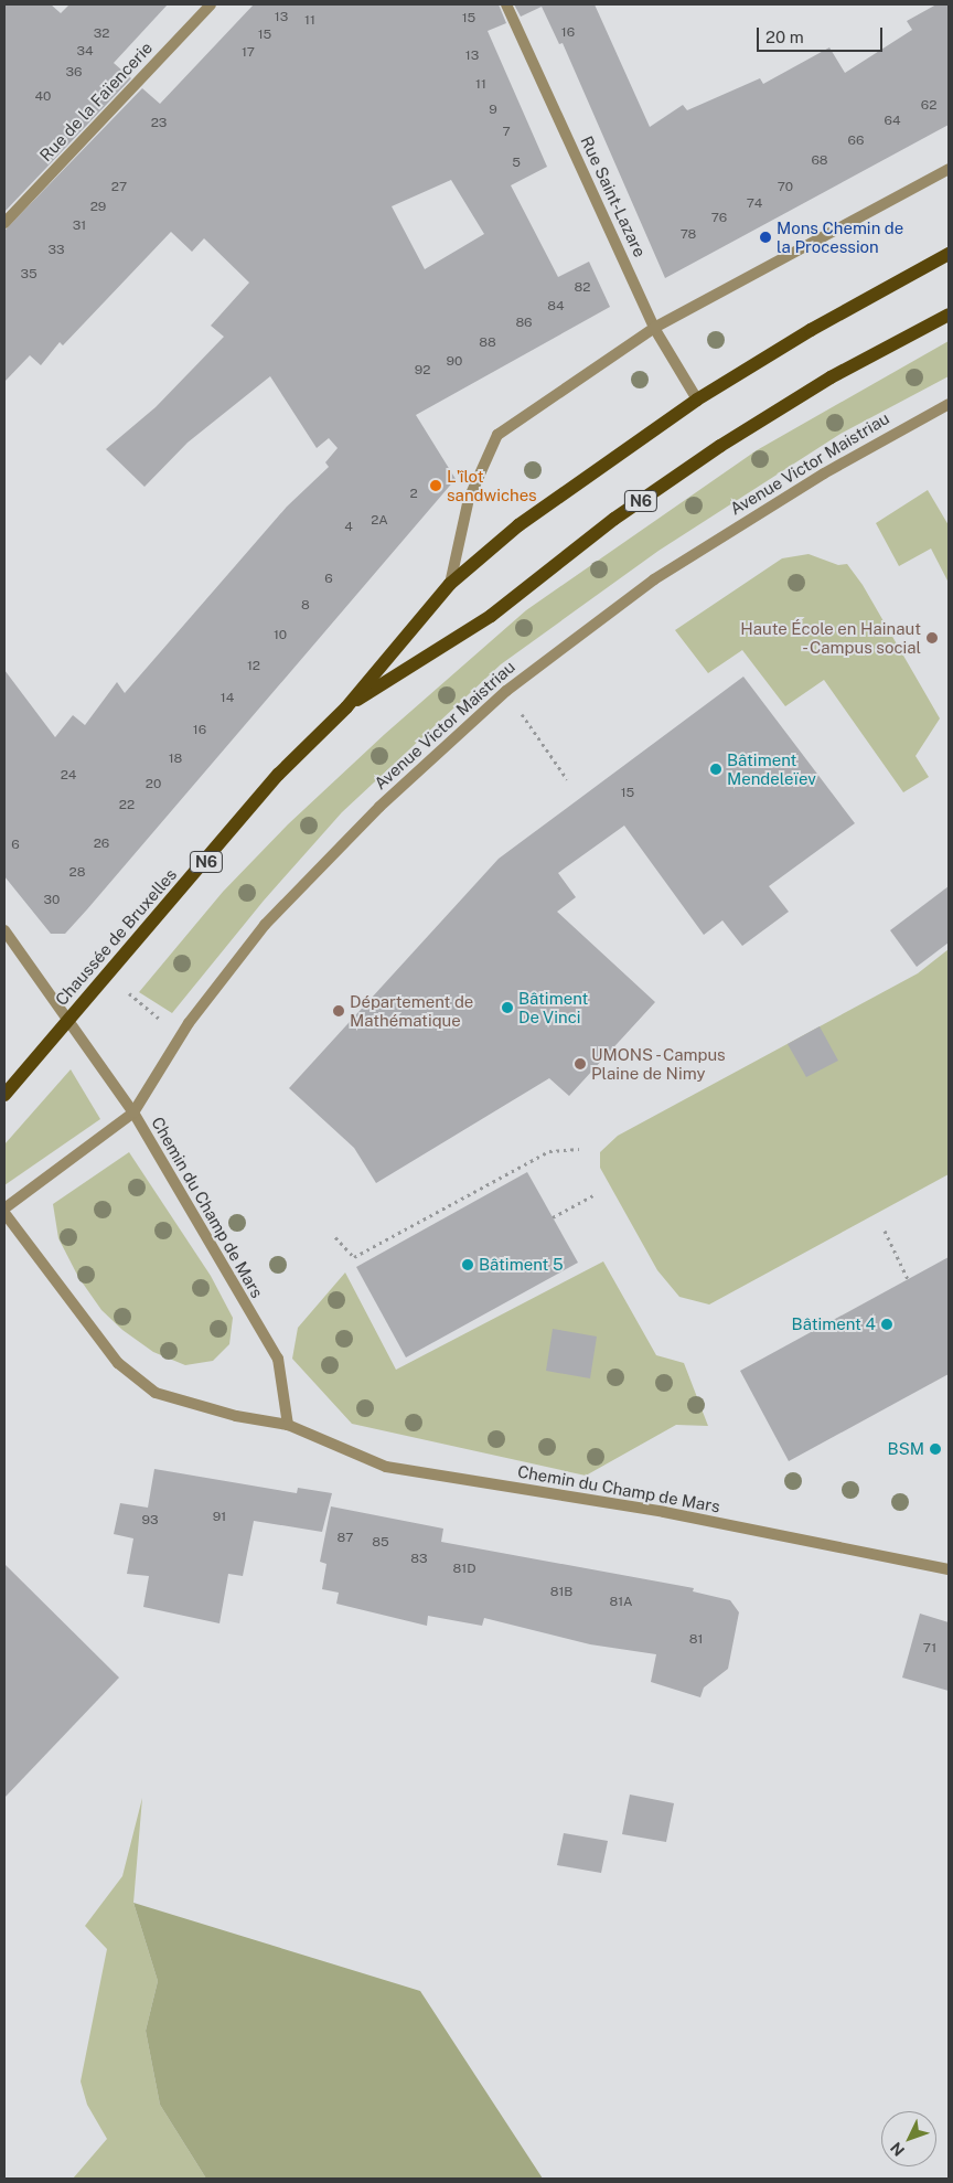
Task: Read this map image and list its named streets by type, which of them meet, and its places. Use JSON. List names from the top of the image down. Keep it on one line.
{"streets":{"main road":["N6","Chaussée de Bruxelles"],"street":["Rue de la Faïencerie","Rue Saint-Lazare","Avenue Victor Maistriau","Chemin du Champ de Mars"]},"crossings":[["Rue Saint-Lazare","N6"],["Avenue Victor Maistriau","Chemin du Champ de Mars"],["N6","Chaussée de Bruxelles"],["Chaussée de Bruxelles","Chemin du Champ de Mars"]],"places":["Mons Chemin de la Procession","L'îlot sandwiches","Haute École en Hainaut - Campus social","Bâtiment Mendeleïev","Bâtiment De Vinci","Département de Mathématique","UMONS - Campus Plaine de Nimy","Bâtiment 5","Bâtiment 4","BSM"],"house_numbers":["13","15","11","16","32","15","34","17","13","36","11","40","62","9","64","23","7","66","68","5","27","70","74","29","76","31","78","33","35","82","84","86","88","90","92","2","2A","4","6","8","10","12","14","16","18","24","20","15","22","26","6","28","30","91","93","87","85","83","81D","81B","81A","81","71"],"scale_bar":"20 m","north":"bottom left"}
